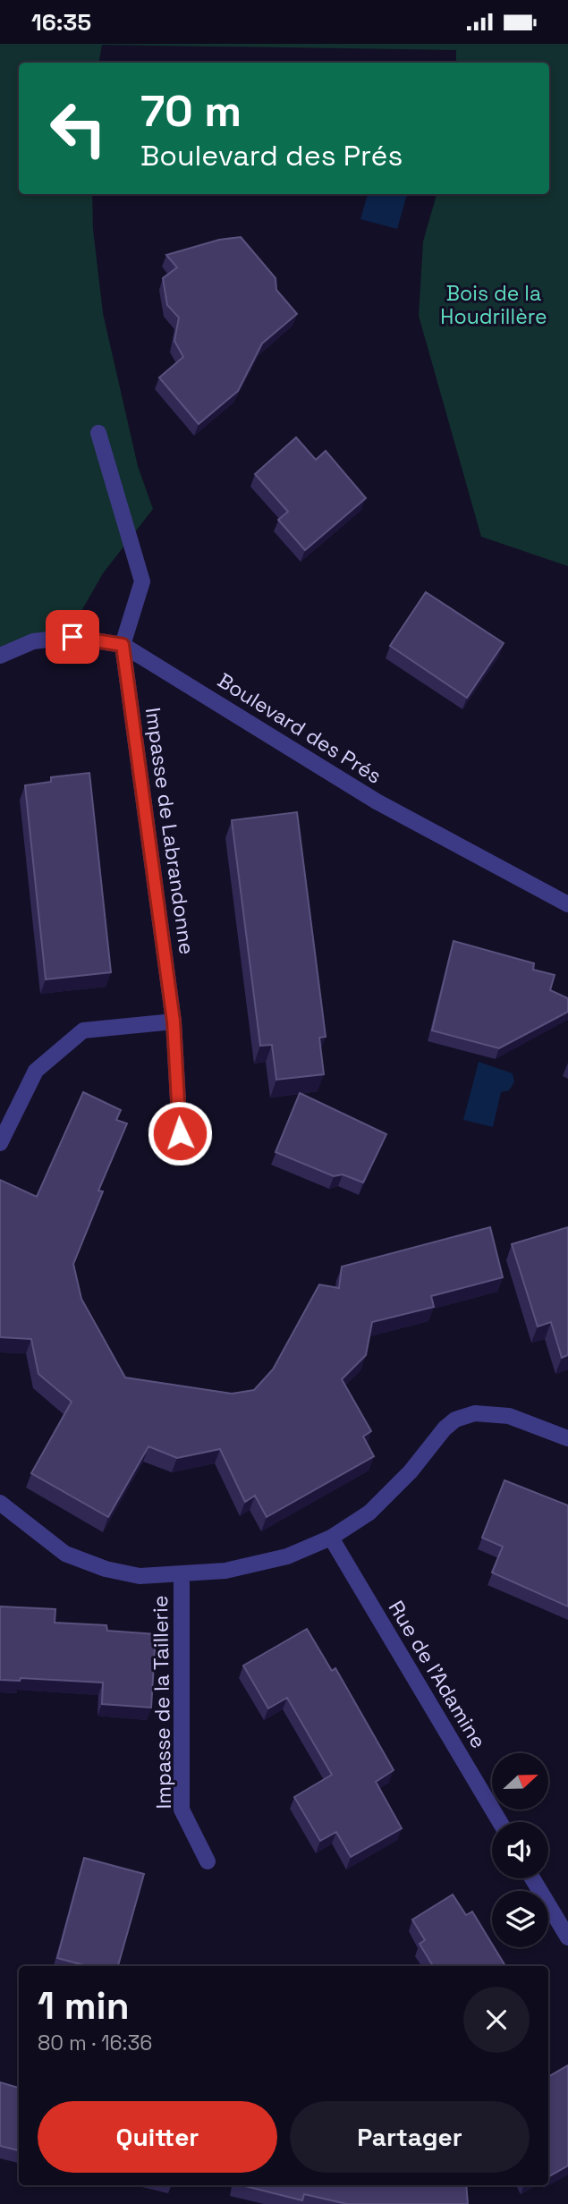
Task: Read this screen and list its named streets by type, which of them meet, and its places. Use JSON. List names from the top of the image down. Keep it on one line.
{"streets":{"street":["Boulevard des Prés","Impasse de Labrandonne","Rue de l'Adamine","Impasse de la Taillerie"]},"crossings":[["Boulevard des Prés","Impasse de Labrandonne"]],"parks":["Bois de la Houdrillère"],"north":"right","page":{"status":"16:35","turn":["70 m","Boulevard des Prés"],"heading":["1 min","80 m · 16:36"],"buttons":["Quitter","Partager"]}}
